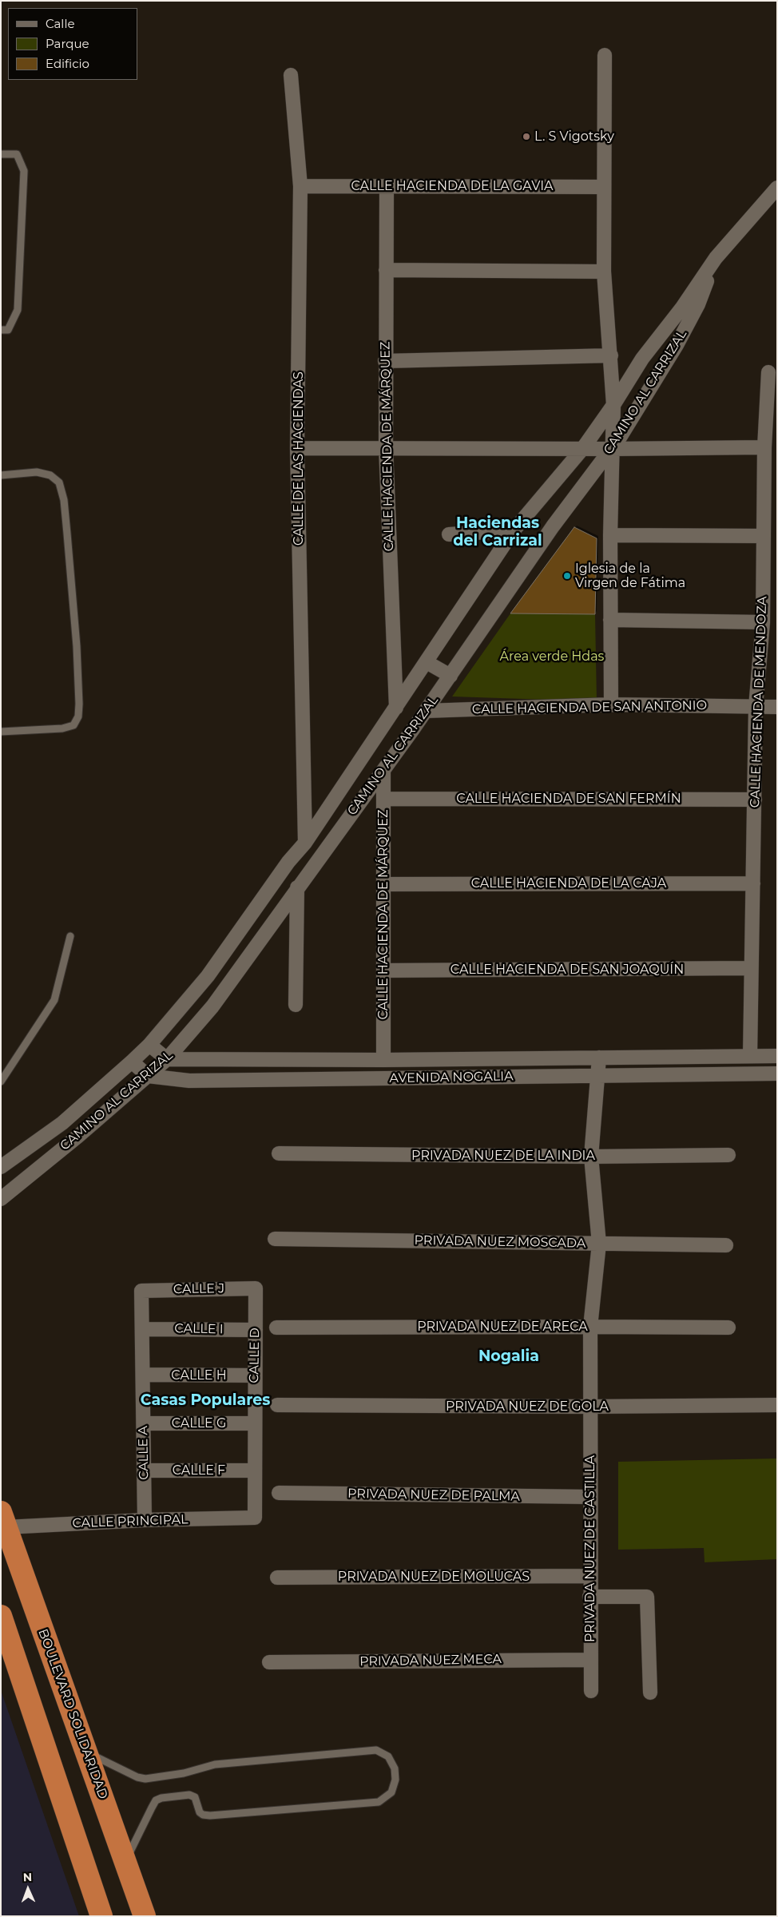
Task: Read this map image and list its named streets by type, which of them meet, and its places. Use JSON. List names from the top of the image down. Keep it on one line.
{"streets":{"highway":["BOULEVARD SOLIDARIDAD"],"street":["CALLE HACIENDA DE LA GAVIA","CAMINO AL CARRIZAL","CALLE HACIENDA DE MÁRQUEZ","CALLE DE LAS HACIENDAS","CALLE HACIENDA DE MENDOZA","CALLE HACIENDA DE SAN ANTONIO","CALLE HACIENDA DE SAN FERMÍN","CALLE HACIENDA DE LA CAJA","CALLE HACIENDA DE SAN JOAQUÍN","AVENIDA NOGALIA","PRIVADA NUEZ DE LA INDIA","PRIVADA NUEZ MOSCADA","CALLE J","PRIVADA NUEZ DE ARECA","CALLE I","CALLE D","CALLE H","PRIVADA NUEZ DE GOLA","CALLE G","CALLE A","CALLE F","PRIVADA NUEZ DE PALMA","CALLE PRINCIPAL","PRIVADA NUEZ DE CASTILLA","PRIVADA NUEZ DE MOLUCAS","PRIVADA NUEZ MECA"]},"crossings":[["CALLE HACIENDA DE LA GAVIA","CALLE HACIENDA DE MÁRQUEZ"],["CALLE HACIENDA DE LA GAVIA","CALLE DE LAS HACIENDAS"],["CAMINO AL CARRIZAL","CALLE HACIENDA DE MÁRQUEZ"],["CAMINO AL CARRIZAL","CALLE DE LAS HACIENDAS"],["CAMINO AL CARRIZAL","CALLE HACIENDA DE SAN ANTONIO"],["CAMINO AL CARRIZAL","AVENIDA NOGALIA"],["CALLE HACIENDA DE MÁRQUEZ","CALLE HACIENDA DE SAN FERMÍN"],["CALLE HACIENDA DE MÁRQUEZ","CALLE HACIENDA DE LA CAJA"],["CALLE HACIENDA DE MÁRQUEZ","CALLE HACIENDA DE SAN JOAQUÍN"],["CALLE HACIENDA DE MÁRQUEZ","AVENIDA NOGALIA"],["CALLE HACIENDA DE MENDOZA","CALLE HACIENDA DE SAN ANTONIO"],["CALLE HACIENDA DE MENDOZA","CALLE HACIENDA DE SAN FERMÍN"],["CALLE HACIENDA DE MENDOZA","CALLE HACIENDA DE LA CAJA"],["CALLE HACIENDA DE MENDOZA","CALLE HACIENDA DE SAN JOAQUÍN"],["CALLE HACIENDA DE MENDOZA","AVENIDA NOGALIA"],["AVENIDA NOGALIA","PRIVADA NUEZ DE CASTILLA"],["PRIVADA NUEZ DE LA INDIA","PRIVADA NUEZ DE CASTILLA"],["PRIVADA NUEZ MOSCADA","PRIVADA NUEZ DE CASTILLA"],["CALLE J","CALLE D"],["CALLE J","CALLE A"],["PRIVADA NUEZ DE ARECA","PRIVADA NUEZ DE CASTILLA"],["CALLE I","CALLE D"],["CALLE I","CALLE A"],["CALLE D","CALLE H"],["CALLE D","CALLE G"],["CALLE D","CALLE F"],["CALLE D","CALLE PRINCIPAL"],["CALLE H","CALLE A"],["PRIVADA NUEZ DE GOLA","PRIVADA NUEZ DE CASTILLA"],["CALLE G","CALLE A"],["CALLE A","CALLE F"],["CALLE A","CALLE PRINCIPAL"],["PRIVADA NUEZ DE PALMA","PRIVADA NUEZ DE CASTILLA"],["CALLE PRINCIPAL","BOULEVARD SOLIDARIDAD"],["PRIVADA NUEZ DE CASTILLA","PRIVADA NUEZ DE MOLUCAS"],["PRIVADA NUEZ DE CASTILLA","PRIVADA NUEZ MECA"]],"districts":["Haciendas del Carrizal","Nogalia","Casas Populares"],"parks":["Área verde Hdas"],"places":["L. S Vigotsky","Iglesia de la Virgen de Fátima"],"legend":["Calle","Parque","Edificio"],"north":"top"}
